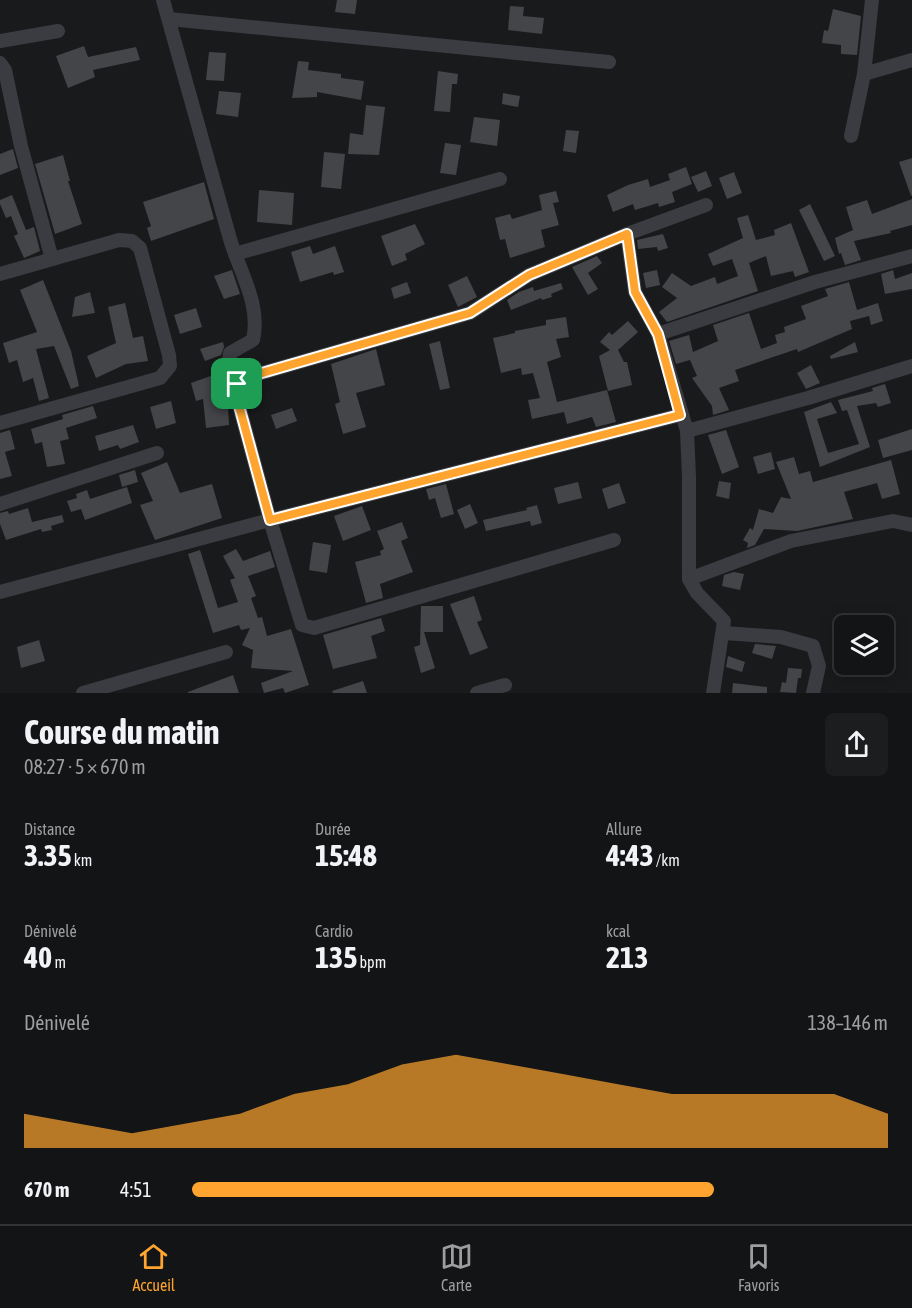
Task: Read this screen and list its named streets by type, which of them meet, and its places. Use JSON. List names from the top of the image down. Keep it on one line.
{"page":{"heading":["Course du matin","08:27 · 5 × 670 m"],"stats":[["Distance","3.35 km"],["Durée","15:48"],["Allure","4:43 /km"],["Dénivelé","40 m"],["Cardio","135 bpm"],["kcal","213"]],"chart":["Dénivelé","138–146 m"],"list":[{"name":"670 m","note":"4:51"}],"tabs":["Accueil","Carte","Favoris"]}}
